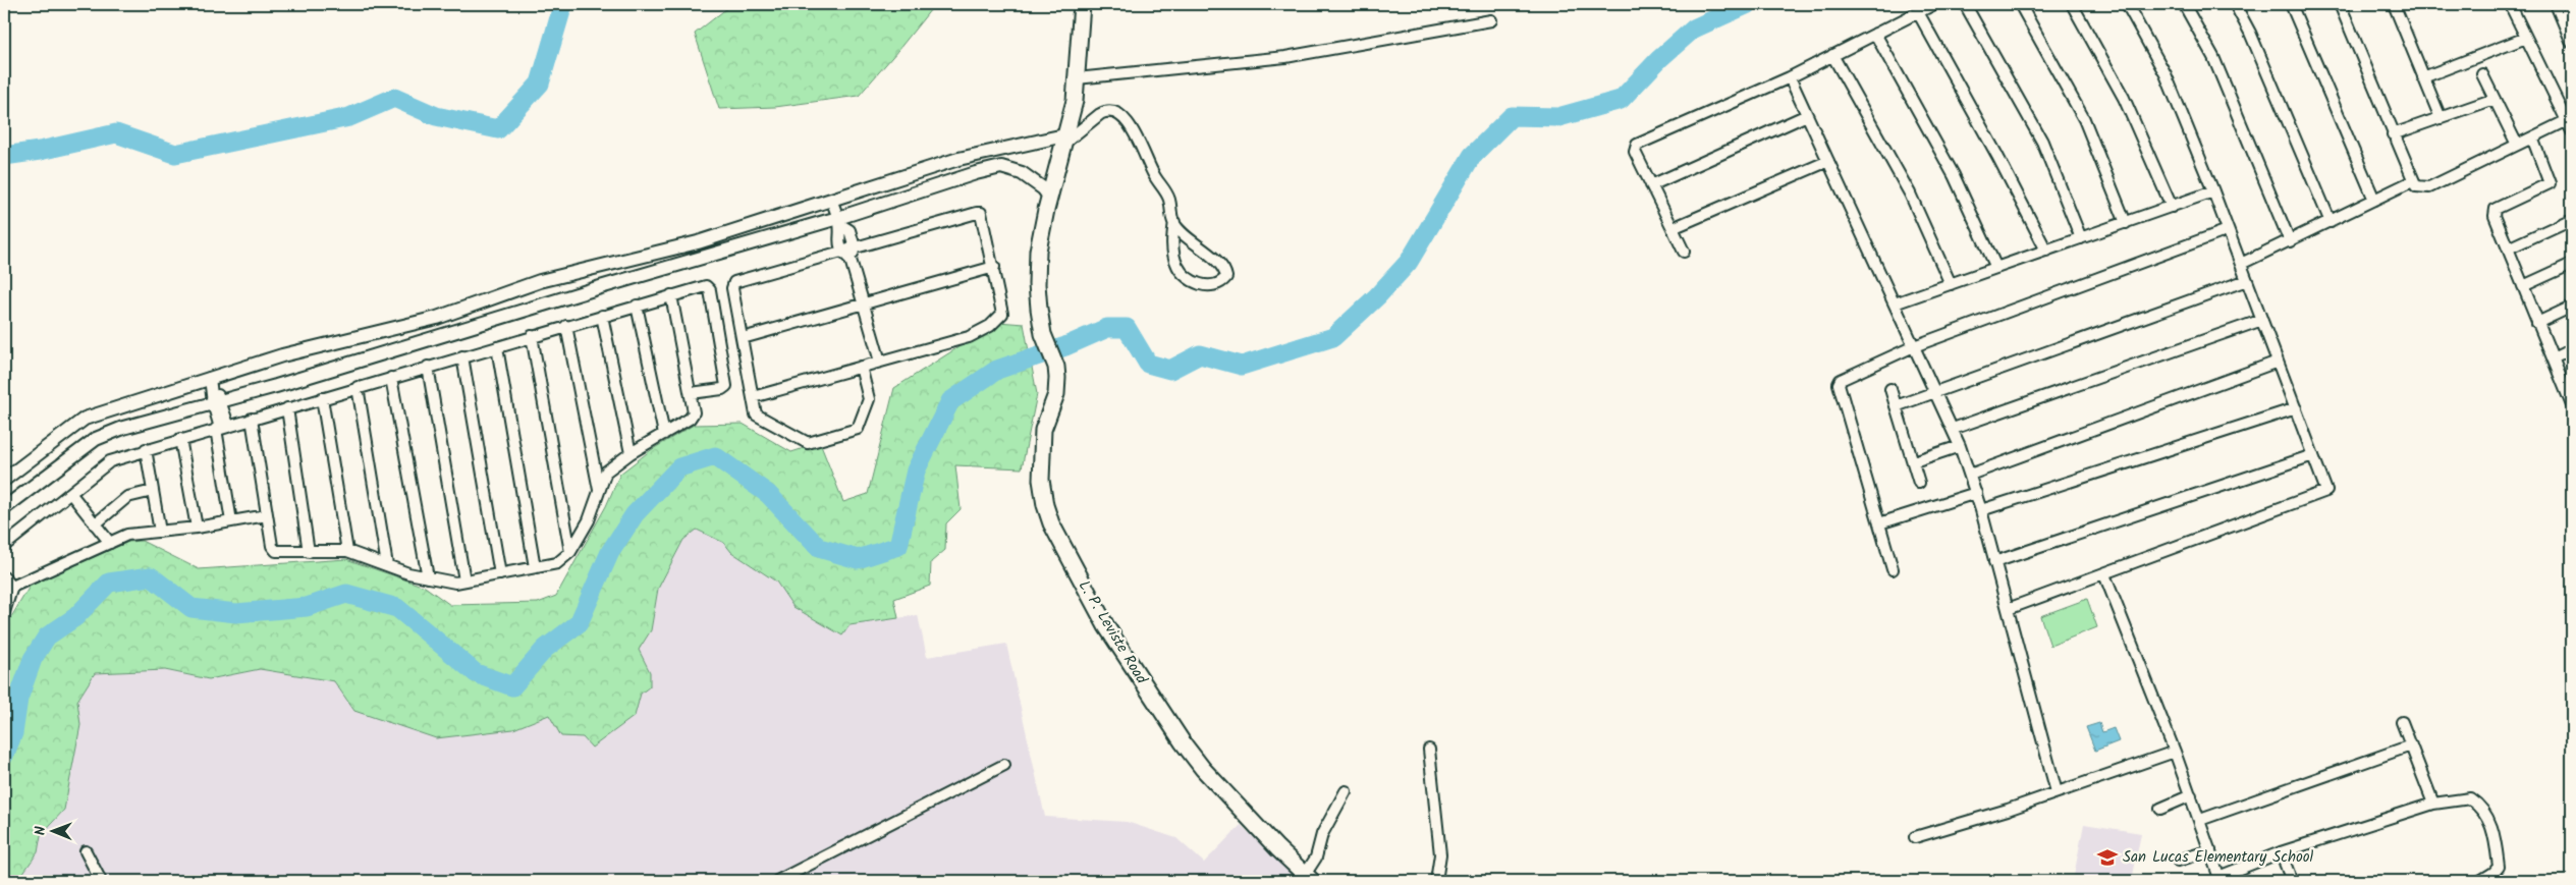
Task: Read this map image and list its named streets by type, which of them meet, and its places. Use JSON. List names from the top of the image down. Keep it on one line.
{"streets":{"main road":["L. P. Leviste Road"]},"places":{"school or university":["San Lucas Elementary School"]},"north":"left"}
